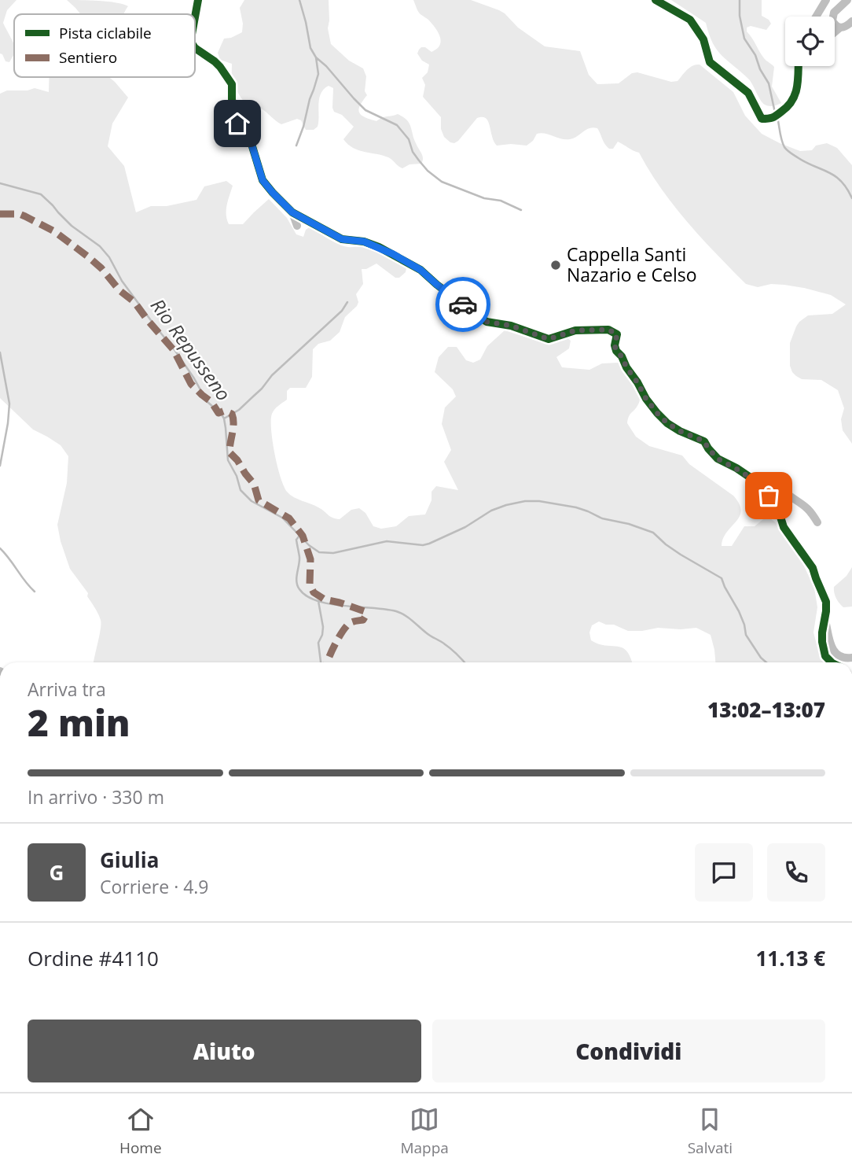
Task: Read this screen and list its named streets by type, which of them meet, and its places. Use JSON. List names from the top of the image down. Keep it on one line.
{"water":["Rio Repusseno"],"places":["Cappella Santi Nazario e Celso"],"legend":["Pista ciclabile","Sentiero"],"page":{"heading":["2 min","Arriva tra","13:02–13:07"],"panel":["Giulia","Corriere · 4.9","Ordine #4110","11.13 €"],"bar":"In arrivo · 330 m","round":"G","buttons":["Aiuto","Condividi"],"tabs":["Home","Mappa","Salvati"]}}
